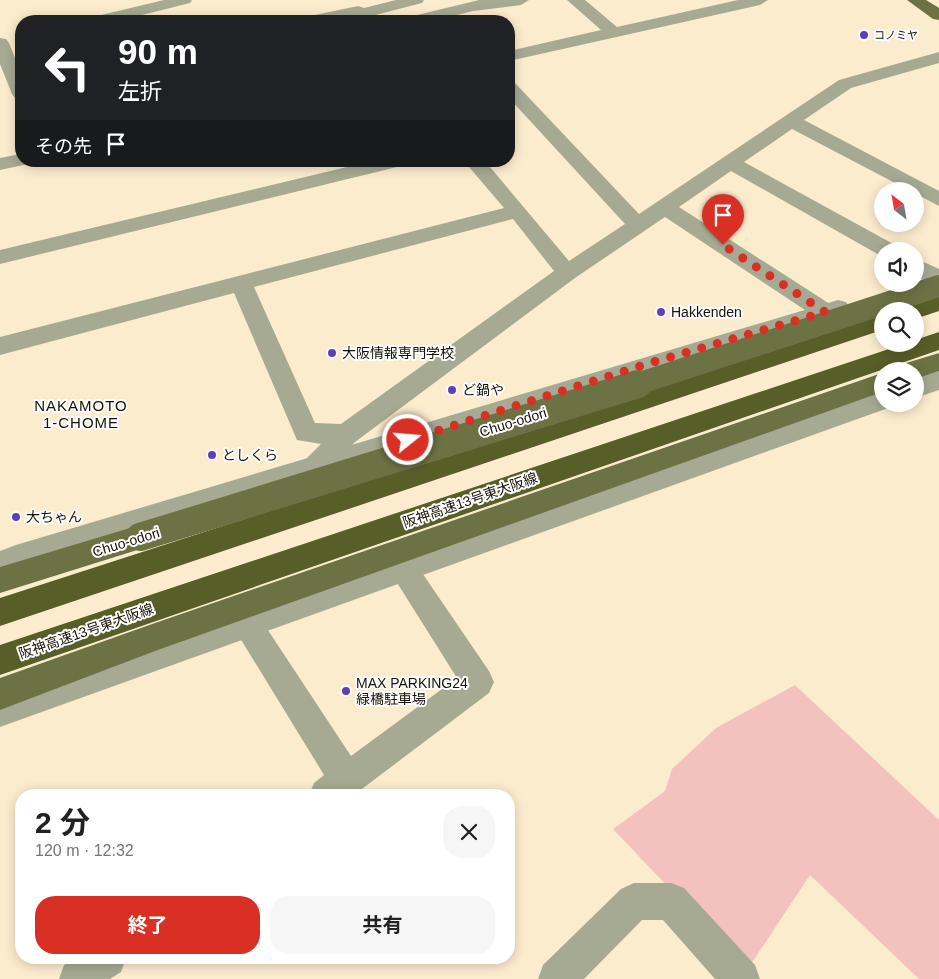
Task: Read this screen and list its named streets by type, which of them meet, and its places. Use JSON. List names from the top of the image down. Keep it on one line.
{"streets":{"highway":["阪神高速13号東大阪線"],"main road":["Chuo-odori"]},"districts":["NAKAMOTO 1-CHOME"],"places":["コノミヤ","Hakkenden","大阪情報専門学校","ど鍋や","としくら","大ちゃん","MAX PARKING24 緑橋駐車場"],"north":"top left","page":{"turn":["90 m","左折"],"then":"その先","heading":["2 分","120 m · 12:32"],"buttons":["終了","共有"]}}
